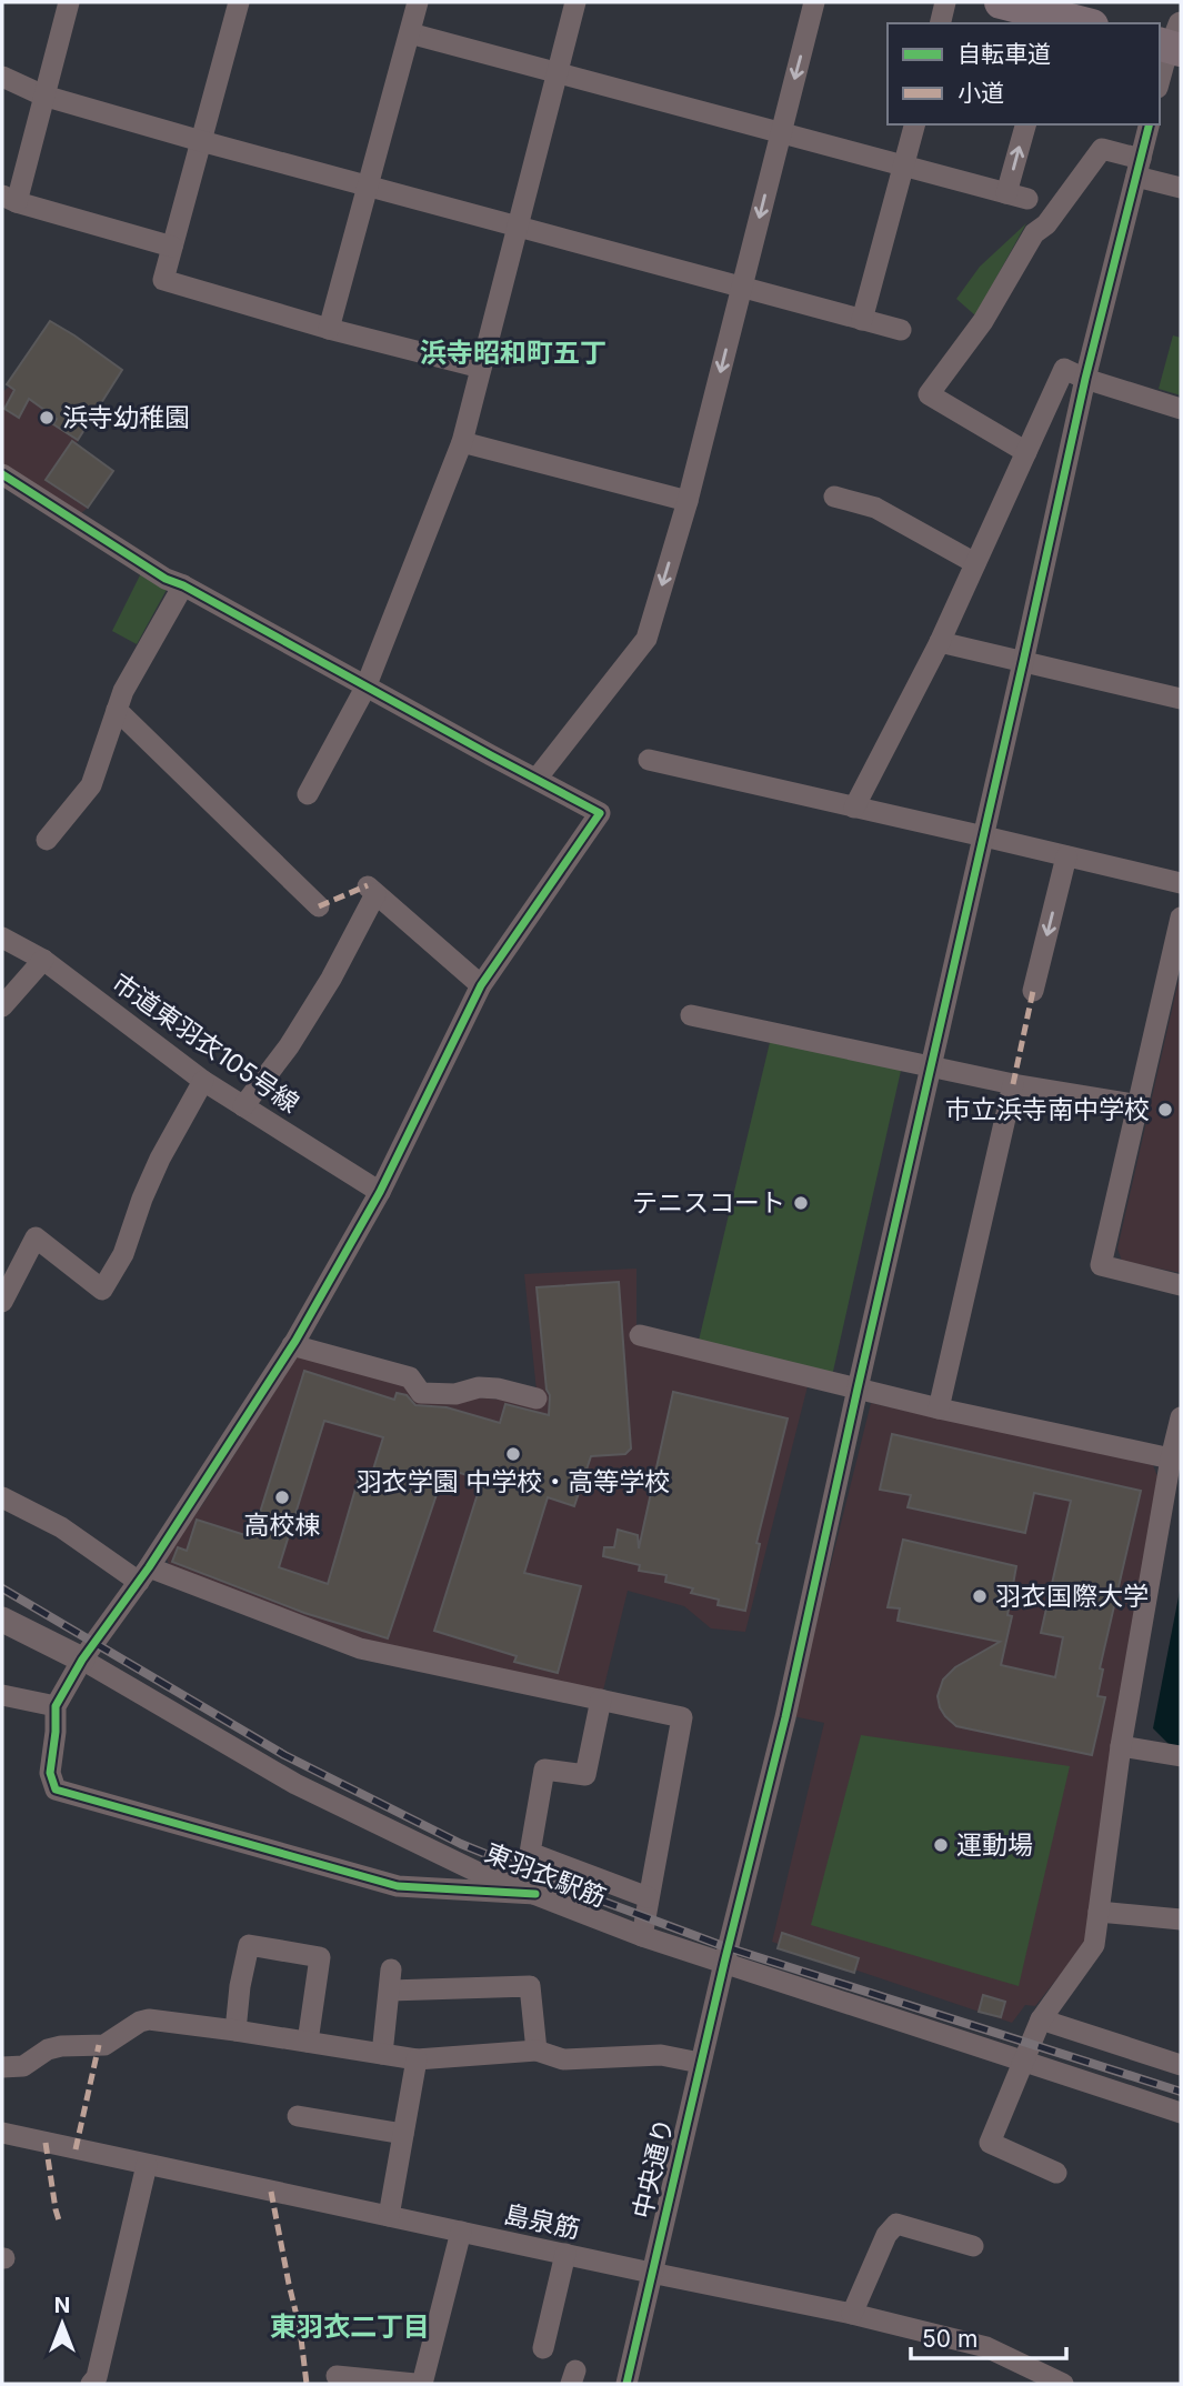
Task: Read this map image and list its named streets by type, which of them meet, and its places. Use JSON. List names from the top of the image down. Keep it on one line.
{"streets":{"street":["市道東羽衣105号線","東羽衣駅筋","中央通り","島泉筋"]},"crossings":[["東羽衣駅筋","中央通り"],["中央通り","島泉筋"]],"districts":["浜寺昭和町五丁","東羽衣二丁目"],"places":["浜寺幼稚園","市立浜寺南中学校","テニスコート","羽衣学園 中学校・高等学校","高校棟","羽衣国際大学","運動場"],"legend":["自転車道","小道"],"scale_bar":"50 m","north":"top"}
